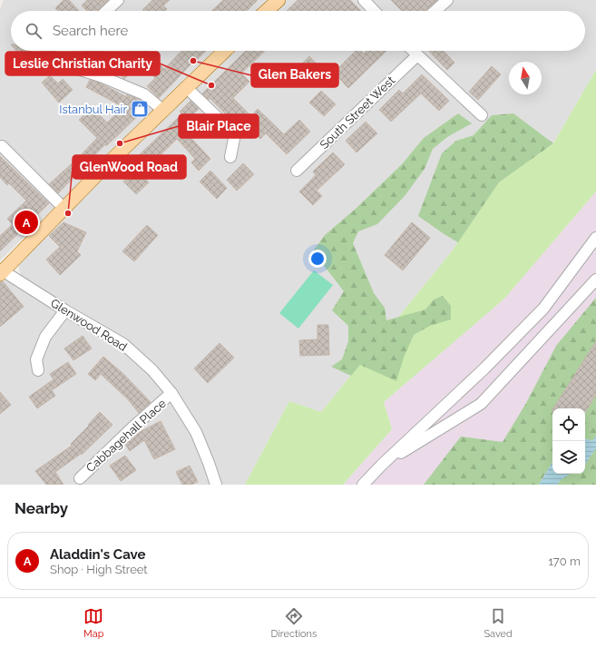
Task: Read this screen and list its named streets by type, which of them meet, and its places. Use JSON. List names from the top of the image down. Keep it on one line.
{"streets":{"street":["South Street West","Glenwood Road","Cabbagehall Place"]},"crossings":[["Glenwood Road","Cabbagehall Place"]],"places":{"other":["Glen Bakers","Leslie Christian Charity","Blair Place","GlenWood Road"],"shop":["Istanbul Hair"]},"north":"top","page":{"search":"Search here","pins":"A","heading":"Nearby","list":[{"mark":"A","name":"Aladdin's Cave","note":"Shop · High Street","value":"170 m"}],"nav":["Map","Directions","Saved"]}}
